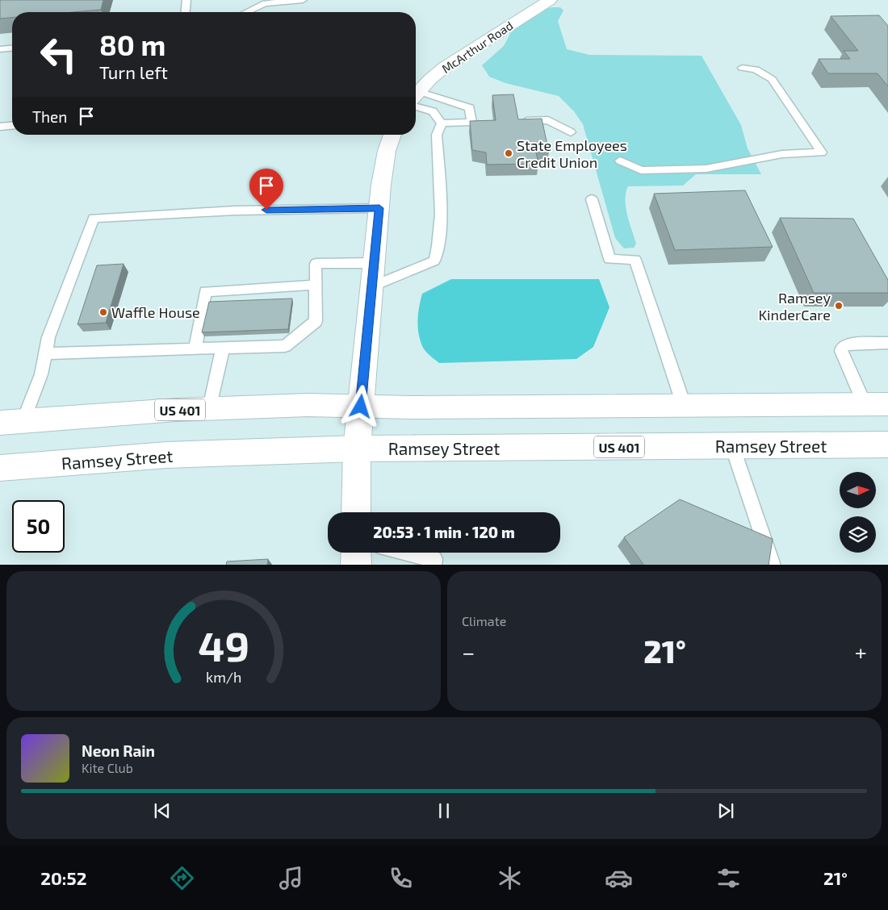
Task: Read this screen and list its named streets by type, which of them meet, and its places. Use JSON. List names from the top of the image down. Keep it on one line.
{"streets":{"main road":["McArthur Road","US 401","Ramsey Street"]},"places":["State Employees Credit Union","Ramsey KinderCare","Waffle House"],"north":"right","page":{"turn":["80 m","Turn left"],"then":"Then","limit":"50","trip":"20:53 · 1 min · 120 m","tile":"Climate","heat":["−","21°","+"],"song":["Neon Rain","Kite Club"],"tabs":["20:52","21°"],"gauge":["49","km/h"]}}
